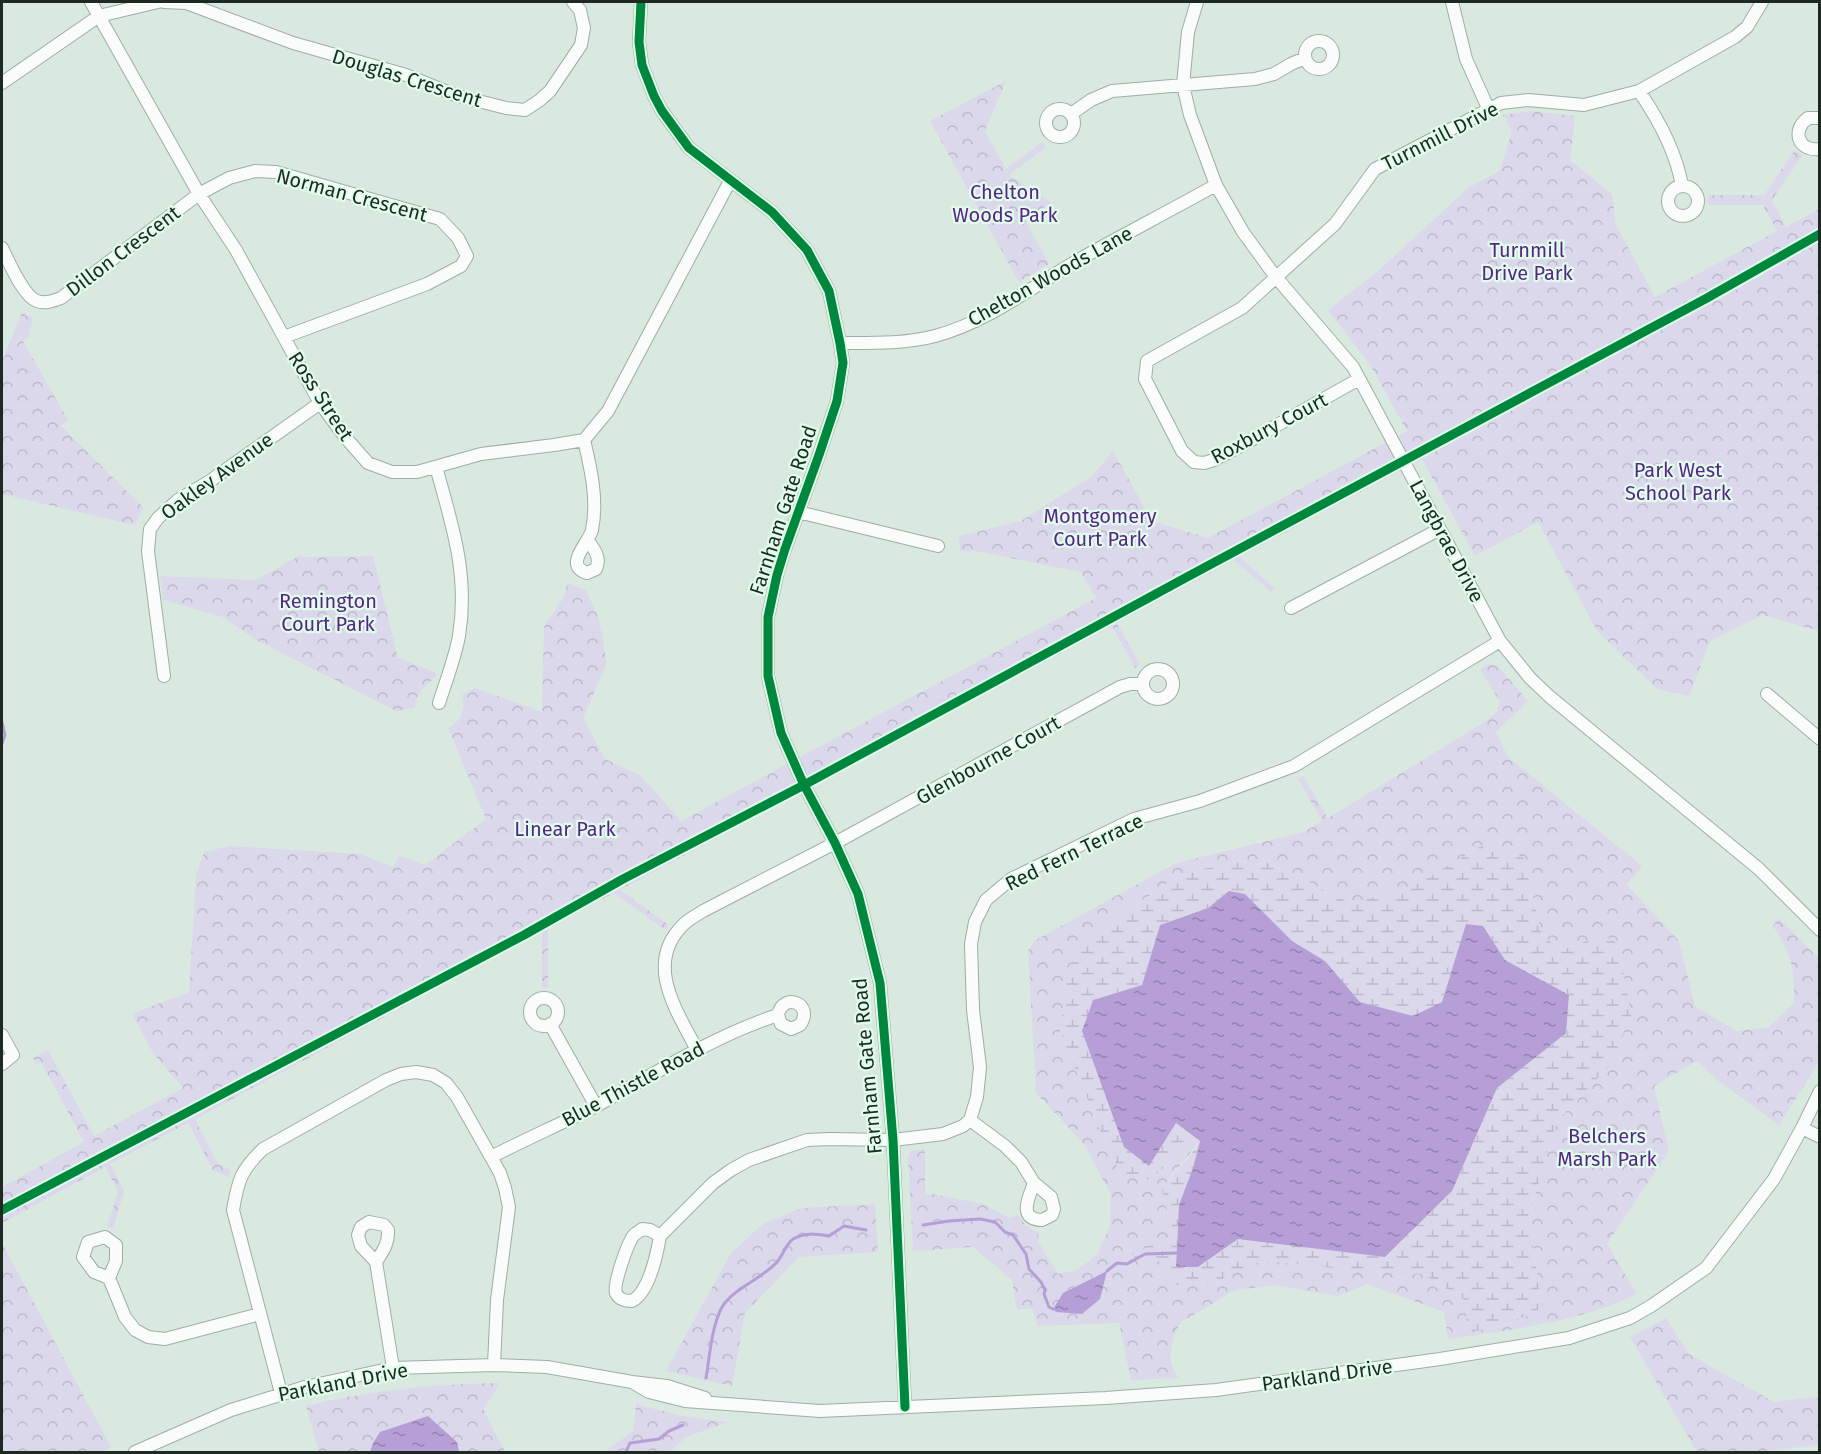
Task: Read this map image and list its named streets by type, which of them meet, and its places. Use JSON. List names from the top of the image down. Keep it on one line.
{"streets":{"street":["Douglas Crescent","Turnmill Drive","Norman Crescent","Dillon Crescent","Chelton Woods Lane","Ross Street","Roxbury Court","Oakley Avenue","Farnham Gate Road","Langbrae Drive","Glenbourne Court","Red Fern Terrace","Blue Thistle Road","Parkland Drive"]},"crossings":[["Turnmill Drive","Roxbury Court"],["Turnmill Drive","Langbrae Drive"],["Norman Crescent","Dillon Crescent"],["Norman Crescent","Ross Street"],["Dillon Crescent","Ross Street"],["Chelton Woods Lane","Farnham Gate Road"],["Chelton Woods Lane","Langbrae Drive"],["Ross Street","Oakley Avenue"],["Roxbury Court","Langbrae Drive"],["Farnham Gate Road","Glenbourne Court"],["Farnham Gate Road","Parkland Drive"],["Langbrae Drive","Red Fern Terrace"],["Glenbourne Court","Blue Thistle Road"]],"parks":["Chelton Woods Park","Turnmill Drive Park","Park West School Park","Montgomery Court Park","Remington Court Park","Linear Park","Belchers Marsh Park"]}
